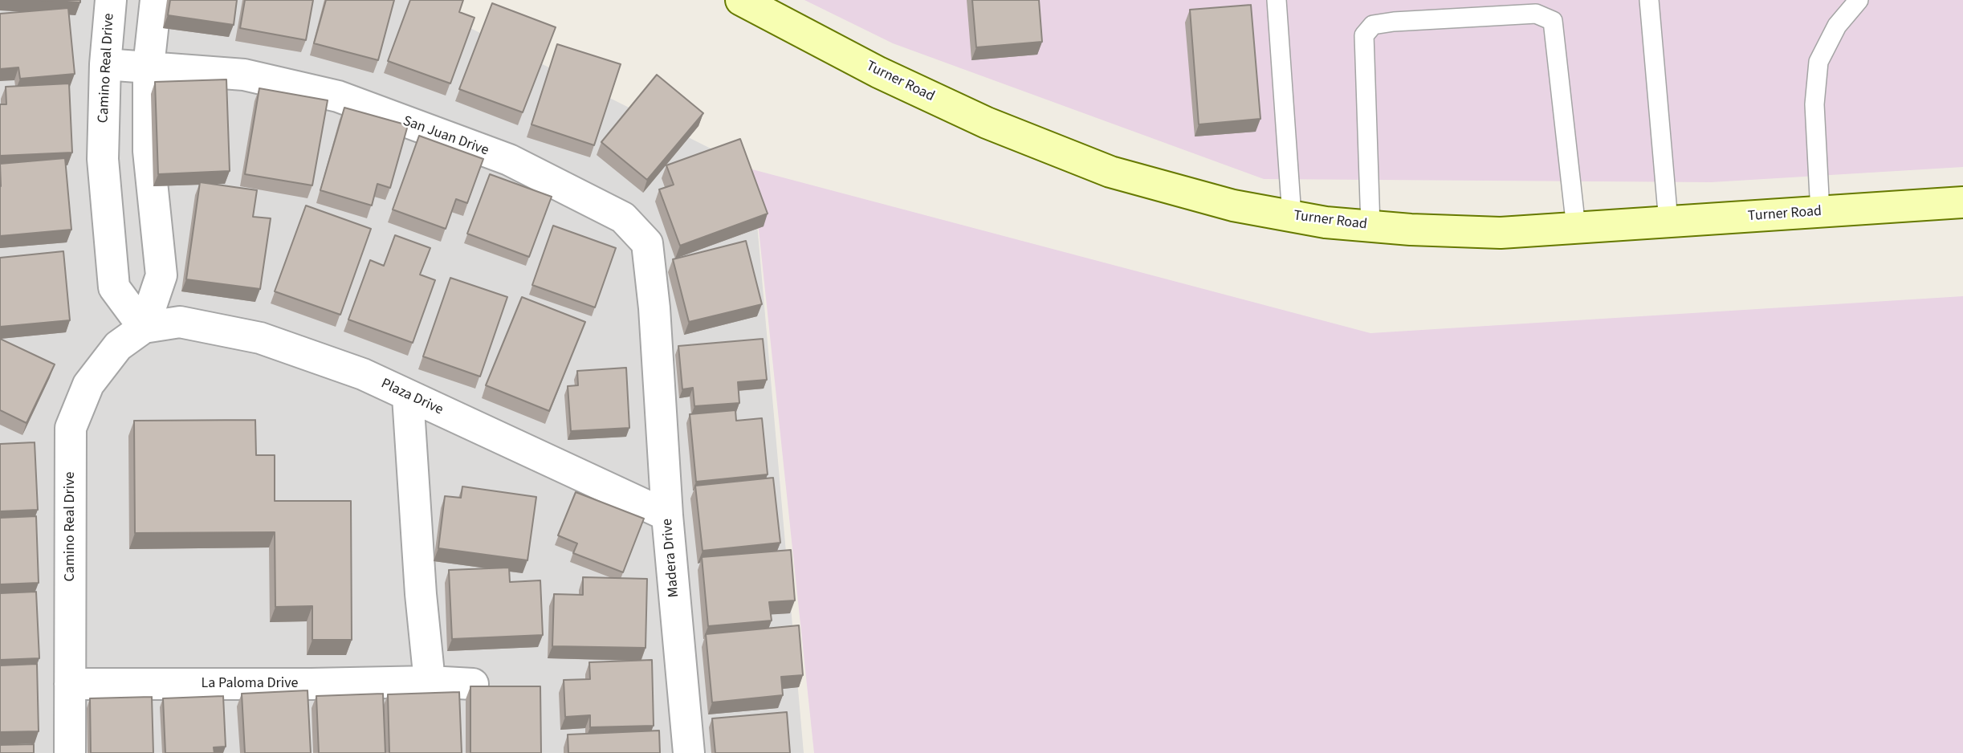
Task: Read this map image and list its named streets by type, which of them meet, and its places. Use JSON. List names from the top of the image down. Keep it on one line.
{"streets":{"main road":["Turner Road"],"street":["Camino Real Drive","San Juan Drive","Plaza Drive","Madera Drive","La Paloma Drive"]},"crossings":[["Camino Real Drive","San Juan Drive"],["Camino Real Drive","Plaza Drive"],["Camino Real Drive","La Paloma Drive"],["San Juan Drive","Madera Drive"],["Plaza Drive","Madera Drive"]]}
